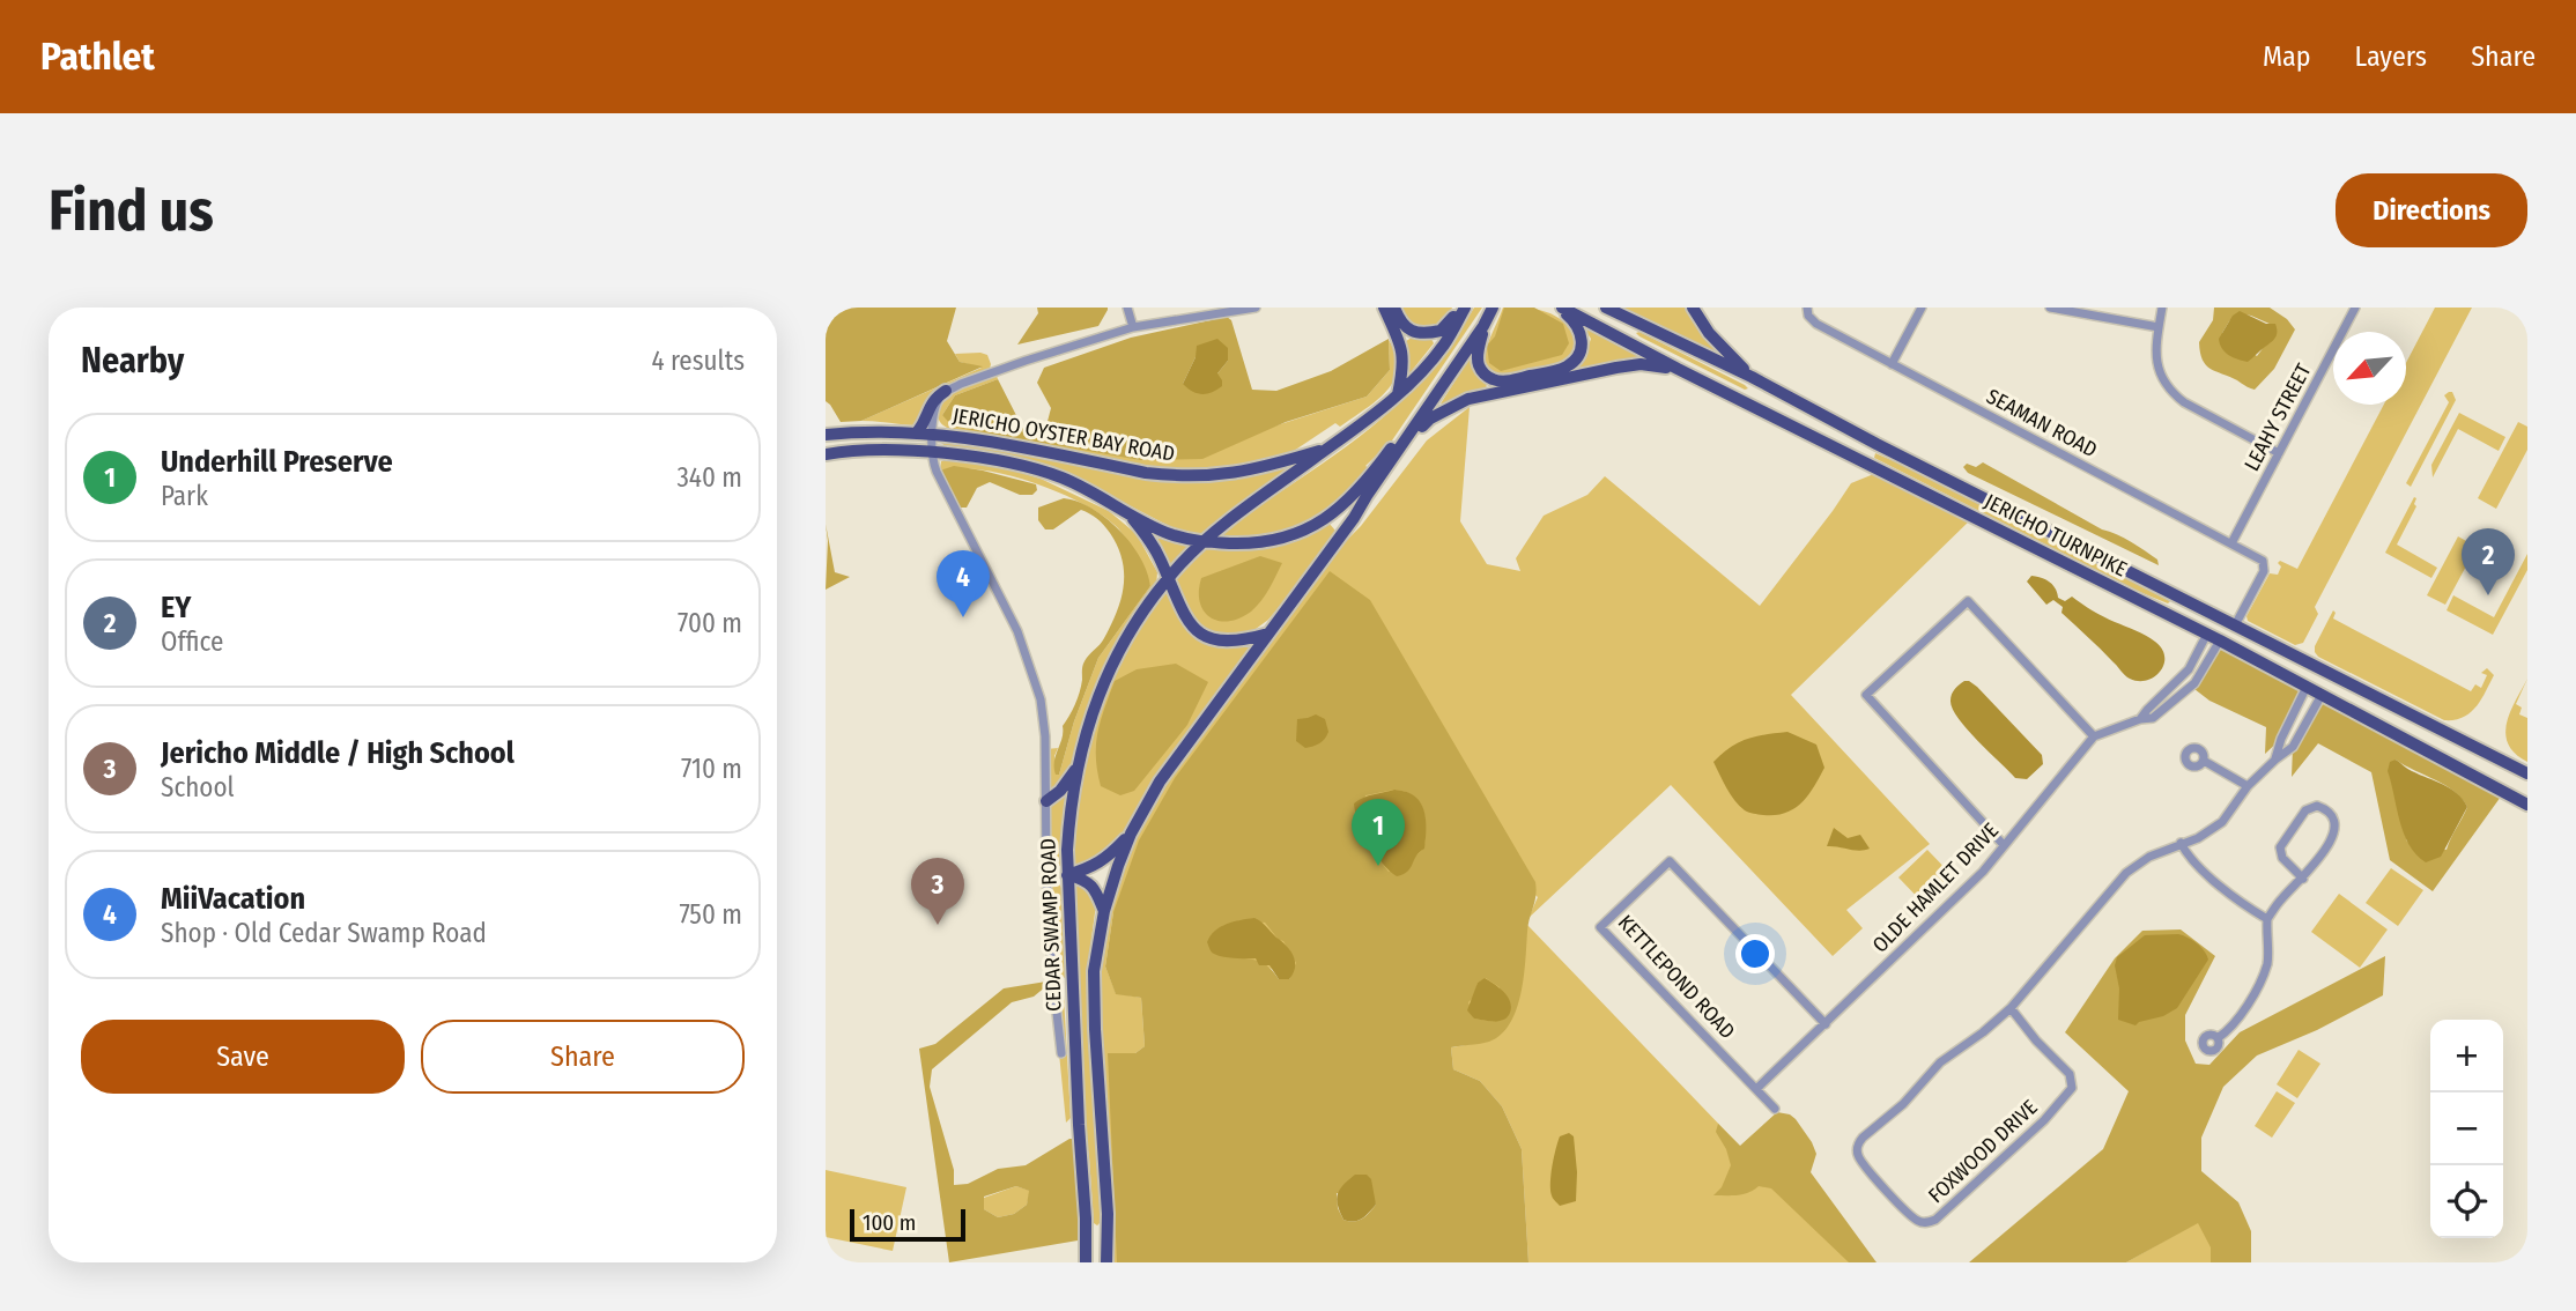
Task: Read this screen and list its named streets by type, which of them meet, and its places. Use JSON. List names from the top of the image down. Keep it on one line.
{"streets":{"main road":["JERICHO OYSTER BAY ROAD","JERICHO TURNPIKE","CEDAR SWAMP ROAD"],"street":["LEAHY STREET","SEAMAN ROAD","OLDE HAMLET DRIVE","KETTLEPOND ROAD","FOXWOOD DRIVE"]},"crossings":[["LEAHY STREET","SEAMAN ROAD"],["SEAMAN ROAD","JERICHO TURNPIKE"],["JERICHO OYSTER BAY ROAD","CEDAR SWAMP ROAD"],["JERICHO TURNPIKE","FOXWOOD DRIVE"],["OLDE HAMLET DRIVE","KETTLEPOND ROAD"]],"scale_bar":"100 m","north":"bottom left","page":{"header":"Pathlet","nav":["Map","Layers","Share"],"buttons":["Directions",["Save","Share"]],"title":"Find us","heading":["Nearby","4 results"],"list":[{"mark":"1","name":"Underhill Preserve","note":"Park","value":"340 m"},{"mark":"2","name":"EY","note":"Office","value":"700 m"},{"mark":"3","name":"Jericho Middle / High School","note":"School","value":"710 m"},{"mark":"4","name":"MiiVacation","note":"Shop · Old Cedar Swamp Road","value":"750 m"}],"pins":["2","4","1","3"],"map_buttons":["+","−"],"scale":"100 m"}}
